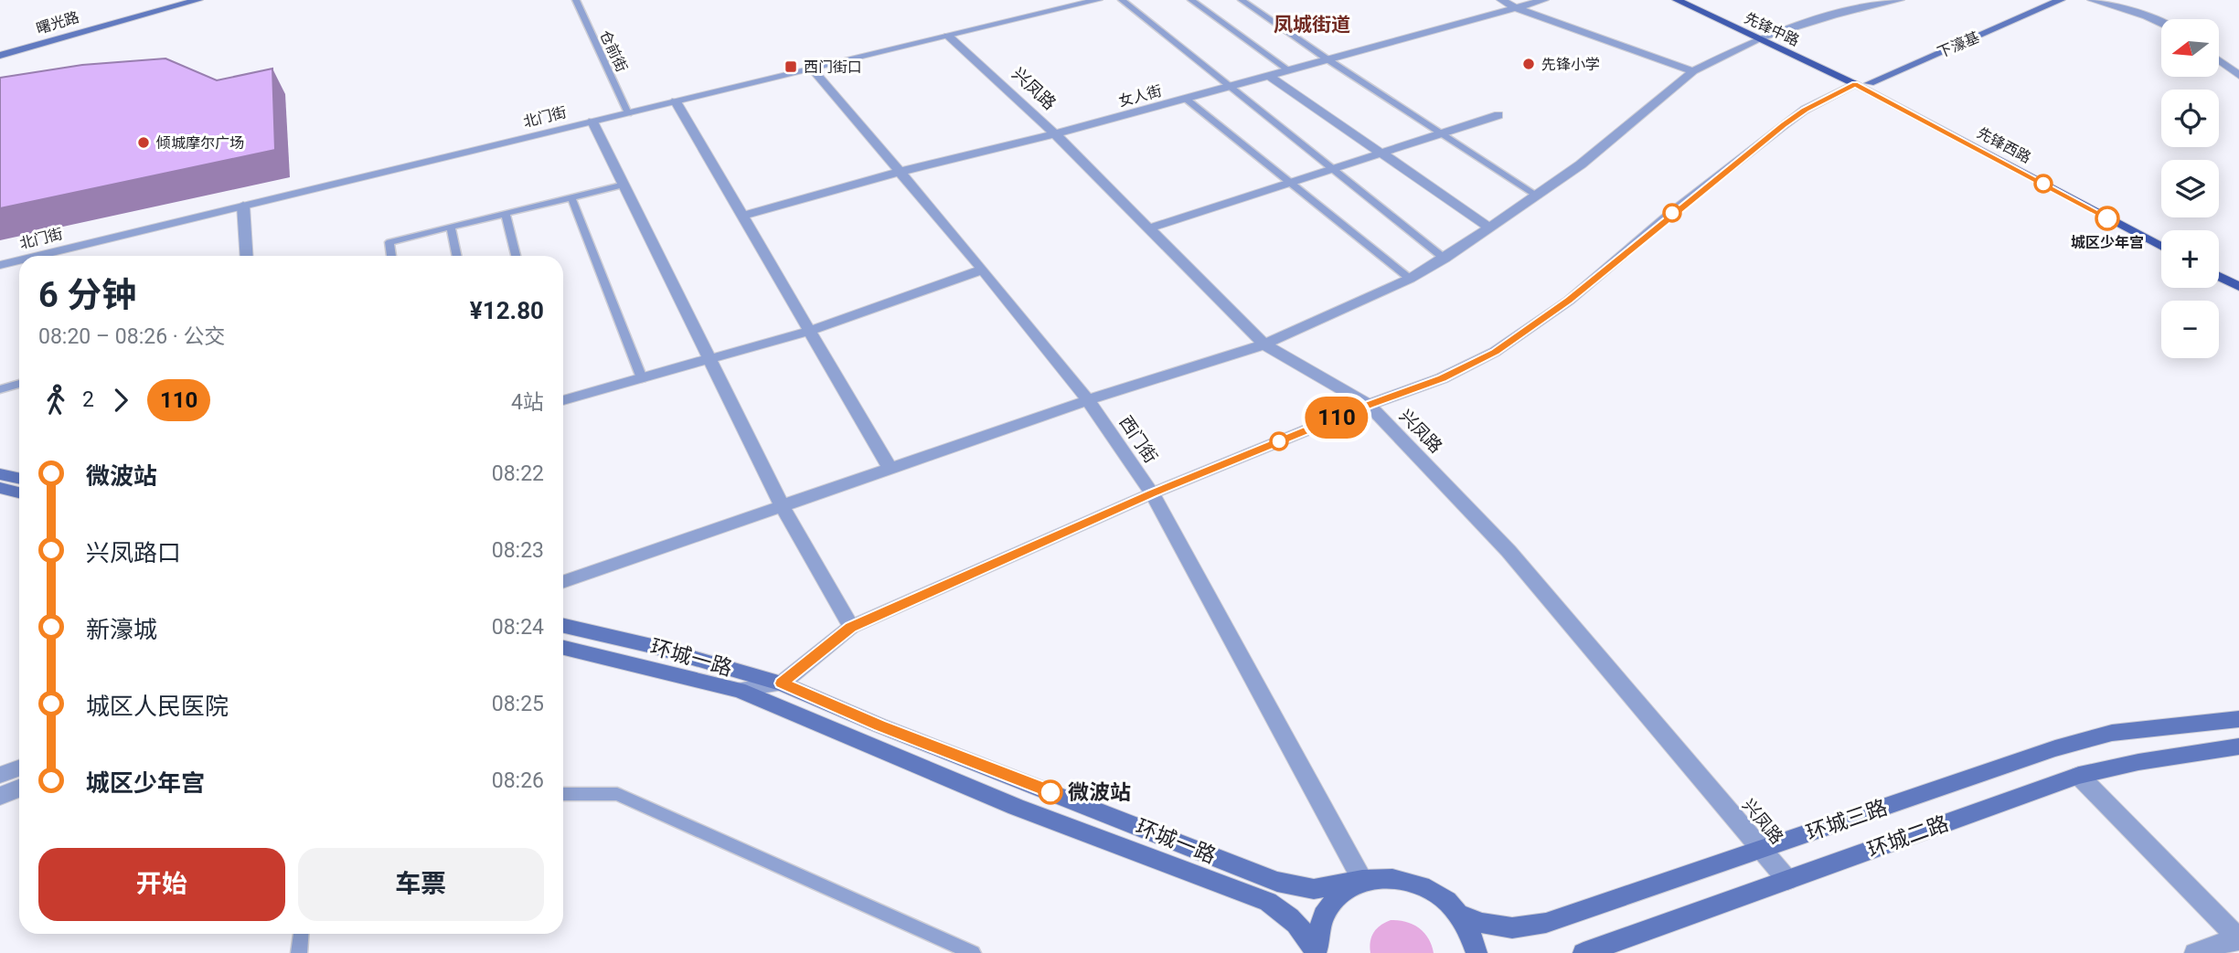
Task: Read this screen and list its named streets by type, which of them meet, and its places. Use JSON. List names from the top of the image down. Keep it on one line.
{"streets":{"main road":["曙光路","先锋中路","下濠基","先锋西路","环城一路","环城三路","环城二路"],"street":["兴凤路","女人街","北门街","西门街"],"lane":["仓前街"]},"crossings":[["先锋中路","下濠基"],["先锋中路","先锋西路"],["下濠基","兴凤路"],["下濠基","先锋西路"],["下濠基","西门街"],["下濠基","环城一路"],["仓前街","北门街"],["兴凤路","女人街"],["兴凤路","北门街"],["兴凤路","环城三路"],["兴凤路","环城二路"],["女人街","西门街"],["北门街","西门街"],["西门街","环城一路"],["环城一路","环城三路"]],"districts":["凤城街道"],"places":{"other":["先锋小学","倾城摩尔广场","城区少年宫","微波站"],"transit":["西门街口"]},"lines":["bus line 110"],"north":"left","page":{"on_map":"110","map_buttons":["+","−"],"heading":["6 分钟","08:20 – 08:26 · 公交","¥12.80"],"legs":["2","110","4站"],"list":[{"name":"微波站","value":"08:22"},{"name":"兴凤路口","value":"08:23"},{"name":"新濠城","value":"08:24"},{"name":"城区人民医院","value":"08:25"},{"name":"城区少年宫","value":"08:26"}],"buttons":["开始","车票"]}}
